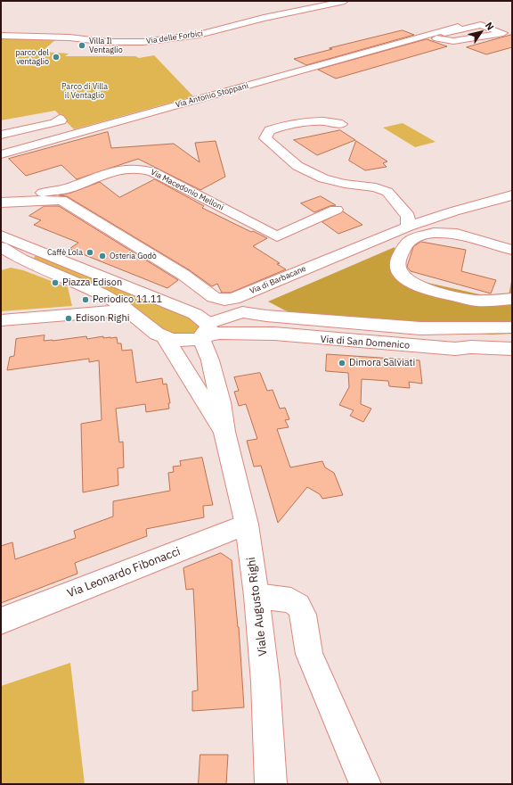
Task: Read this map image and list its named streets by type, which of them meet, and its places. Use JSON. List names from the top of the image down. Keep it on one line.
{"streets":{"street":["Via delle Forbici","Via Antonio Stoppani","Via Macedonio Melloni","Via di Barbacane","Via di San Domenico","Via Leonardo Fibonacci","Viale Augusto Righi"]},"crossings":[["Via Macedonio Melloni","Via di Barbacane"],["Via di San Domenico","Viale Augusto Righi"],["Via Leonardo Fibonacci","Viale Augusto Righi"]],"parks":["Parco di Villa il Ventaglio"],"places":["Villa Il Ventaglio","parco del ventaglio","Caffè Lola","Osteria Godò","Piazza Edison","Periodico 11.11","Edison Righi","Dimora Salviati"],"north":"top right"}
